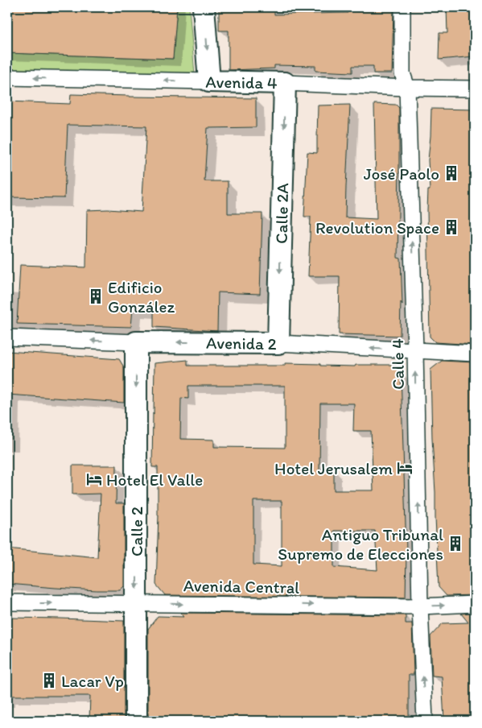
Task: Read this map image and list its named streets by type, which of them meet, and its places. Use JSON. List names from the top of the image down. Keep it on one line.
{"streets":{"main road":["Avenida 4","Calle 2A","Avenida 2","Calle 2"],"street":["Calle 4","Avenida Central"]},"crossings":[["Avenida 4","Calle 2A"],["Avenida 4","Calle 4"],["Calle 2A","Avenida 2"],["Avenida 2","Calle 4"],["Avenida 2","Calle 2"],["Calle 4","Avenida Central"],["Calle 2","Avenida Central"]],"one_way":["Avenida 4","Calle 2A","Avenida 2","Calle 4","Calle 2","Avenida Central"],"places":{"building":["José Paolo","Revolution Space","Edificio González","Antiguo Tribunal Supremo de Elecciones","Lacar Vp"],"hotel":["Hotel Jerusalem","Hotel El Valle"]}}
